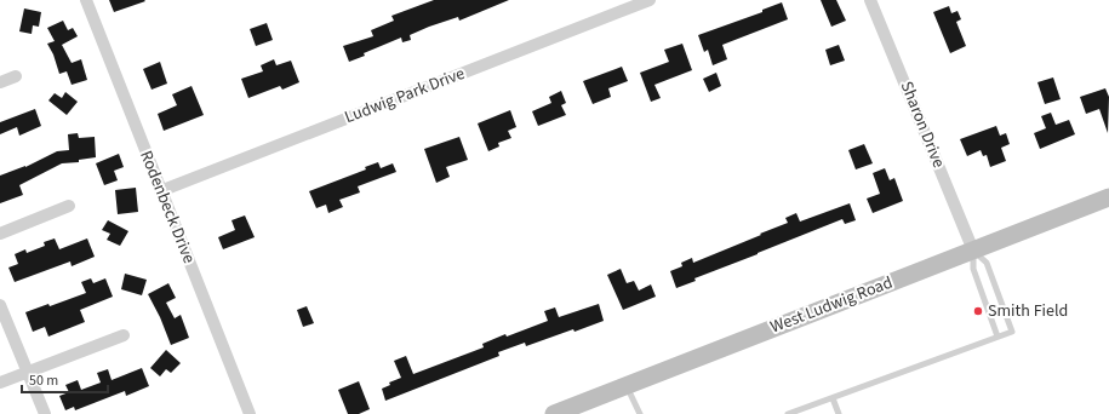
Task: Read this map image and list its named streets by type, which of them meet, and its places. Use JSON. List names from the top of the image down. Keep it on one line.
{"streets":{"main road":["West Ludwig Road"],"street":["Ludwig Park Drive","Sharon Drive","Rodenbeck Drive"]},"crossings":[["Ludwig Park Drive","Rodenbeck Drive"],["Sharon Drive","West Ludwig Road"]],"places":["Smith Field"],"scale_bar":"50 m"}
